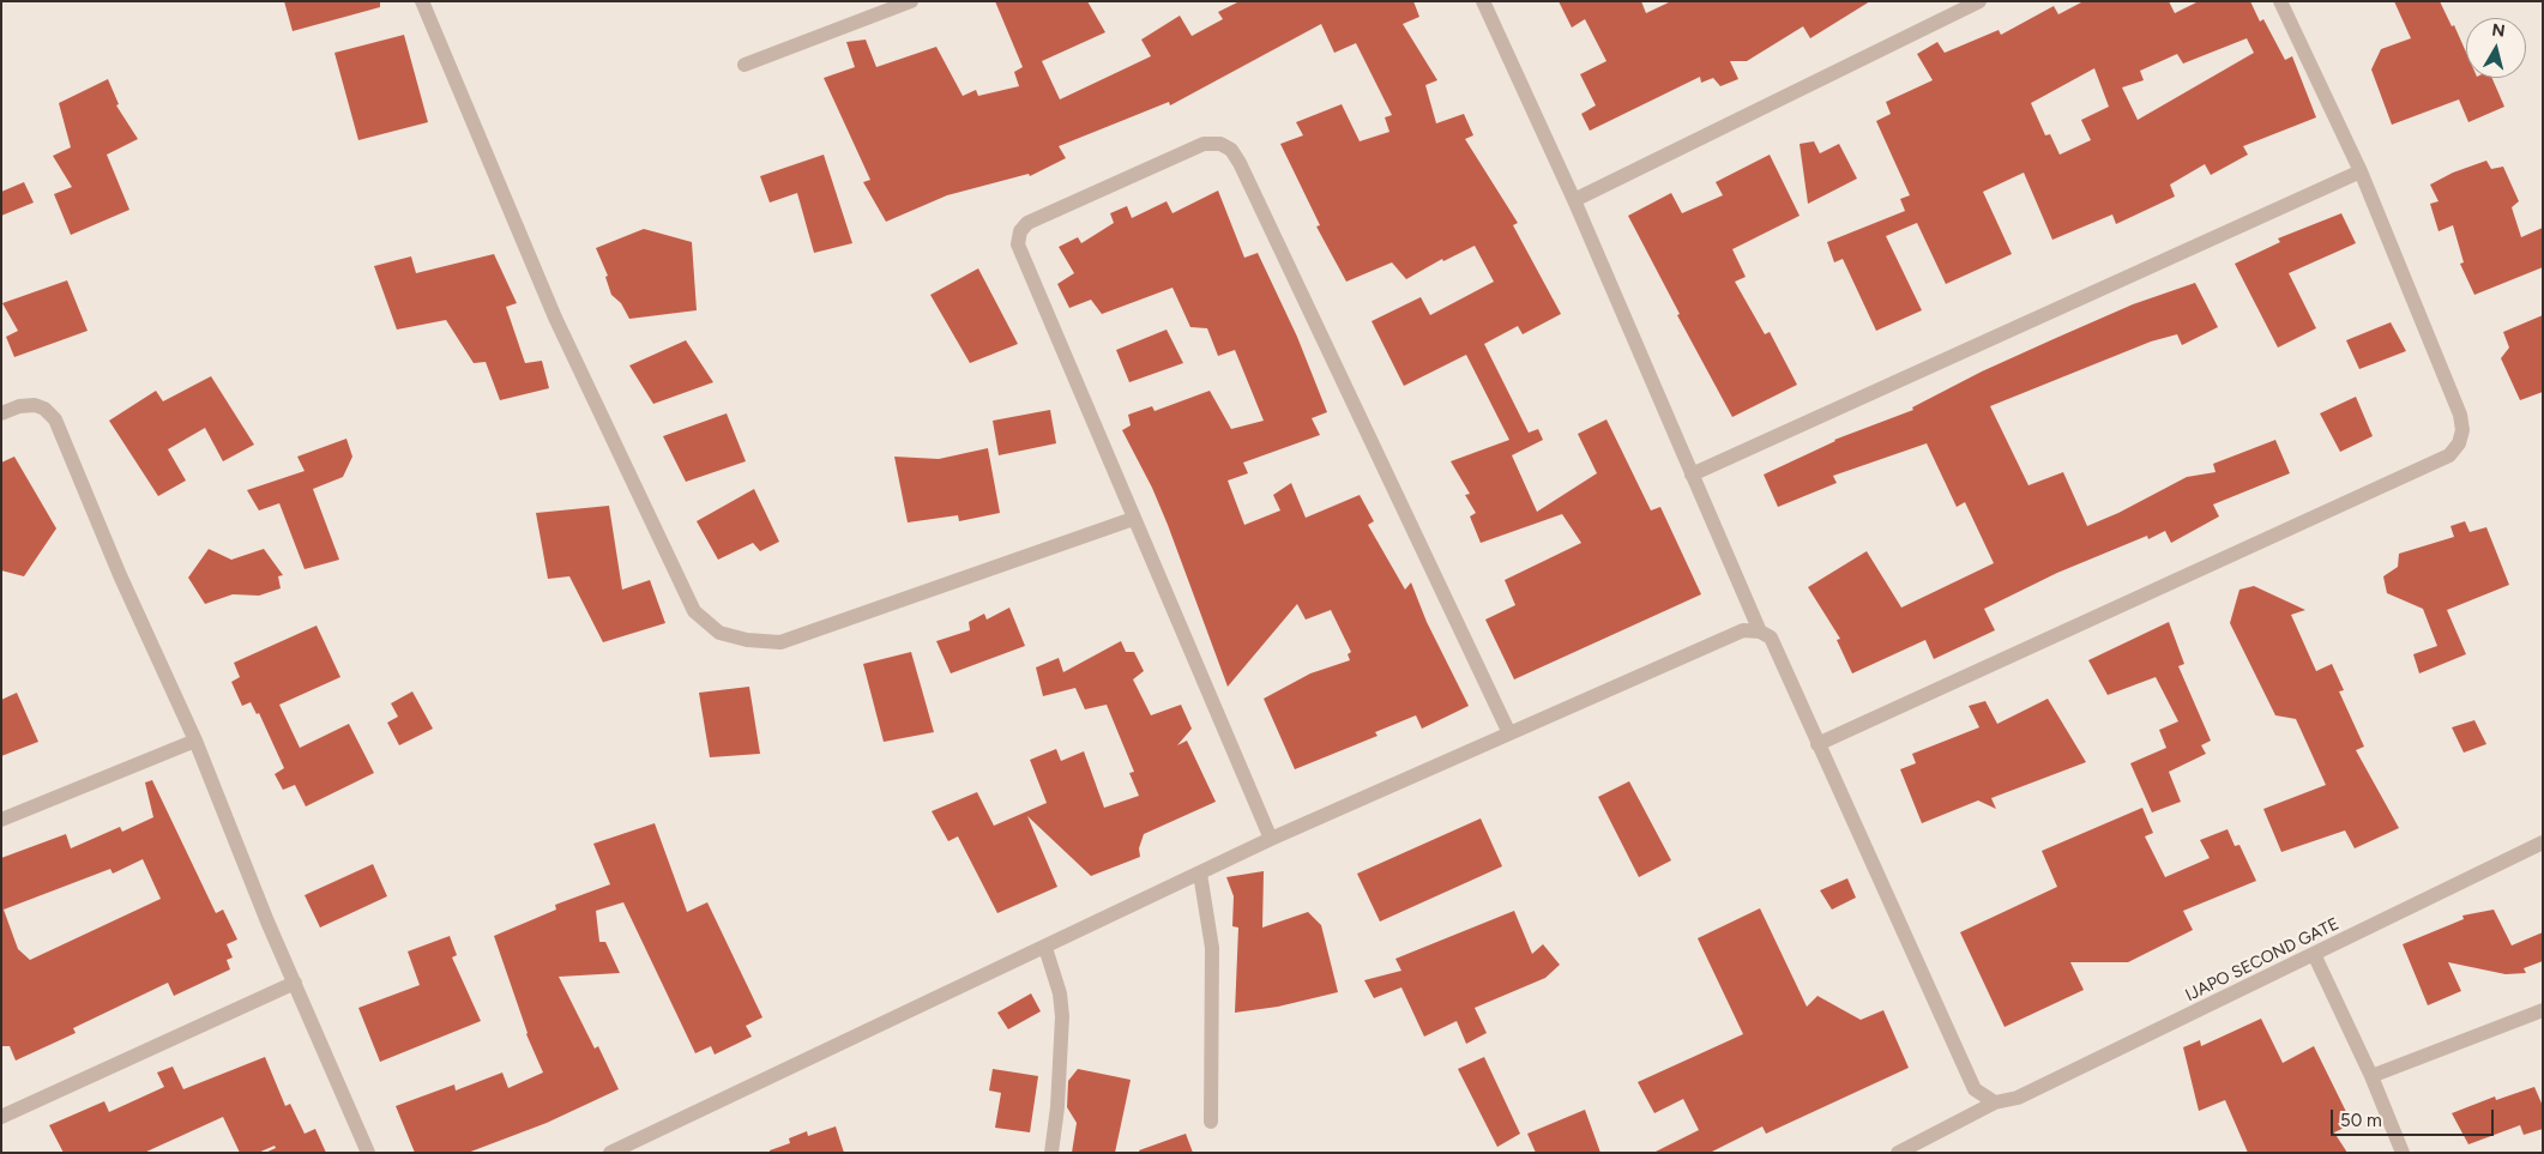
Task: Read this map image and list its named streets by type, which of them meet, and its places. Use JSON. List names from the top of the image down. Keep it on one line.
{"streets":{"street":["IJAPO SECOND GATE"]},"scale_bar":"50 m","north":"top"}
